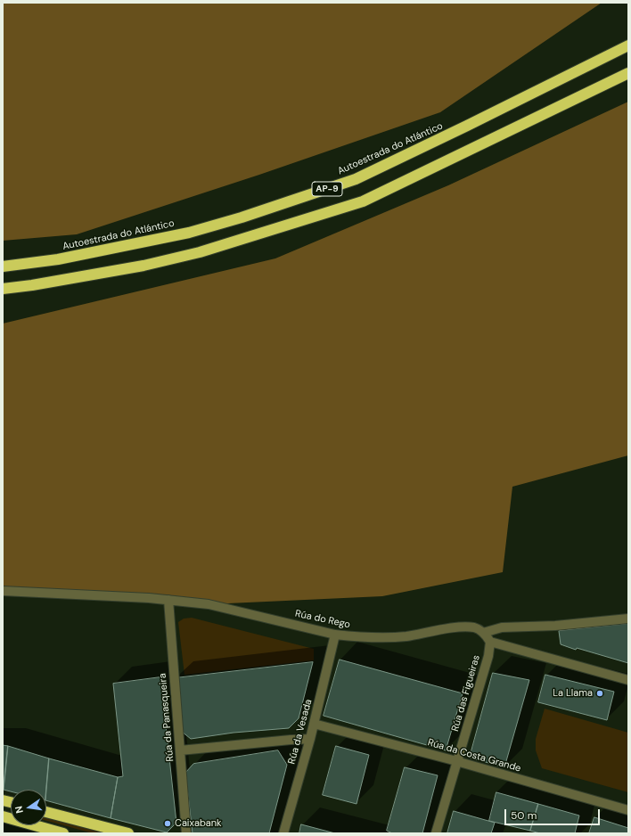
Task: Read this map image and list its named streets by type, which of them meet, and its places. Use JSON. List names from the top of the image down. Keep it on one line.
{"streets":{"highway":["Autoestrada do Atlántico","AP-9"],"street":["Rúa do Rego","Rúa das Figueiras","Rúa da Panasqueira","Rúa da Vesada","Rúa da Costa Grande"]},"crossings":[["Rúa do Rego","Rúa da Panasqueira"],["Rúa do Rego","Rúa da Vesada"],["Rúa das Figueiras","Rúa da Costa Grande"],["Rúa da Vesada","Rúa da Costa Grande"]],"places":["La Llama","Caixabank"],"scale_bar":"50 m","north":"left"}
